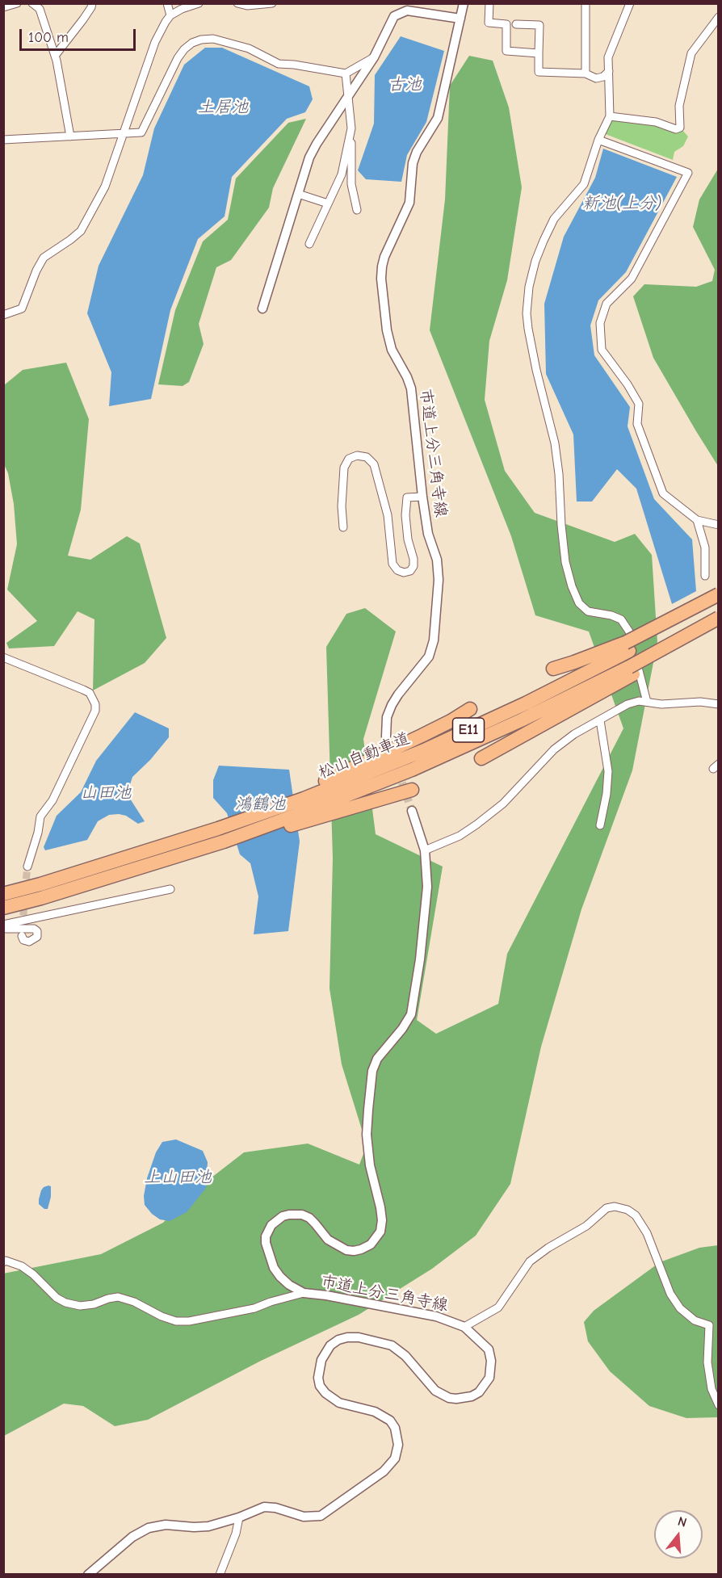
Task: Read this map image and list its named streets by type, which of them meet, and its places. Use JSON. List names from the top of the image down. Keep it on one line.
{"streets":{"highway":["E11","松山自動車道"],"street":["市道上分三角寺線"]},"water":["古池","土居池","新池(上分)","山田池","鴻鶴池","上山田池"],"scale_bar":"100 m","north":"top"}
